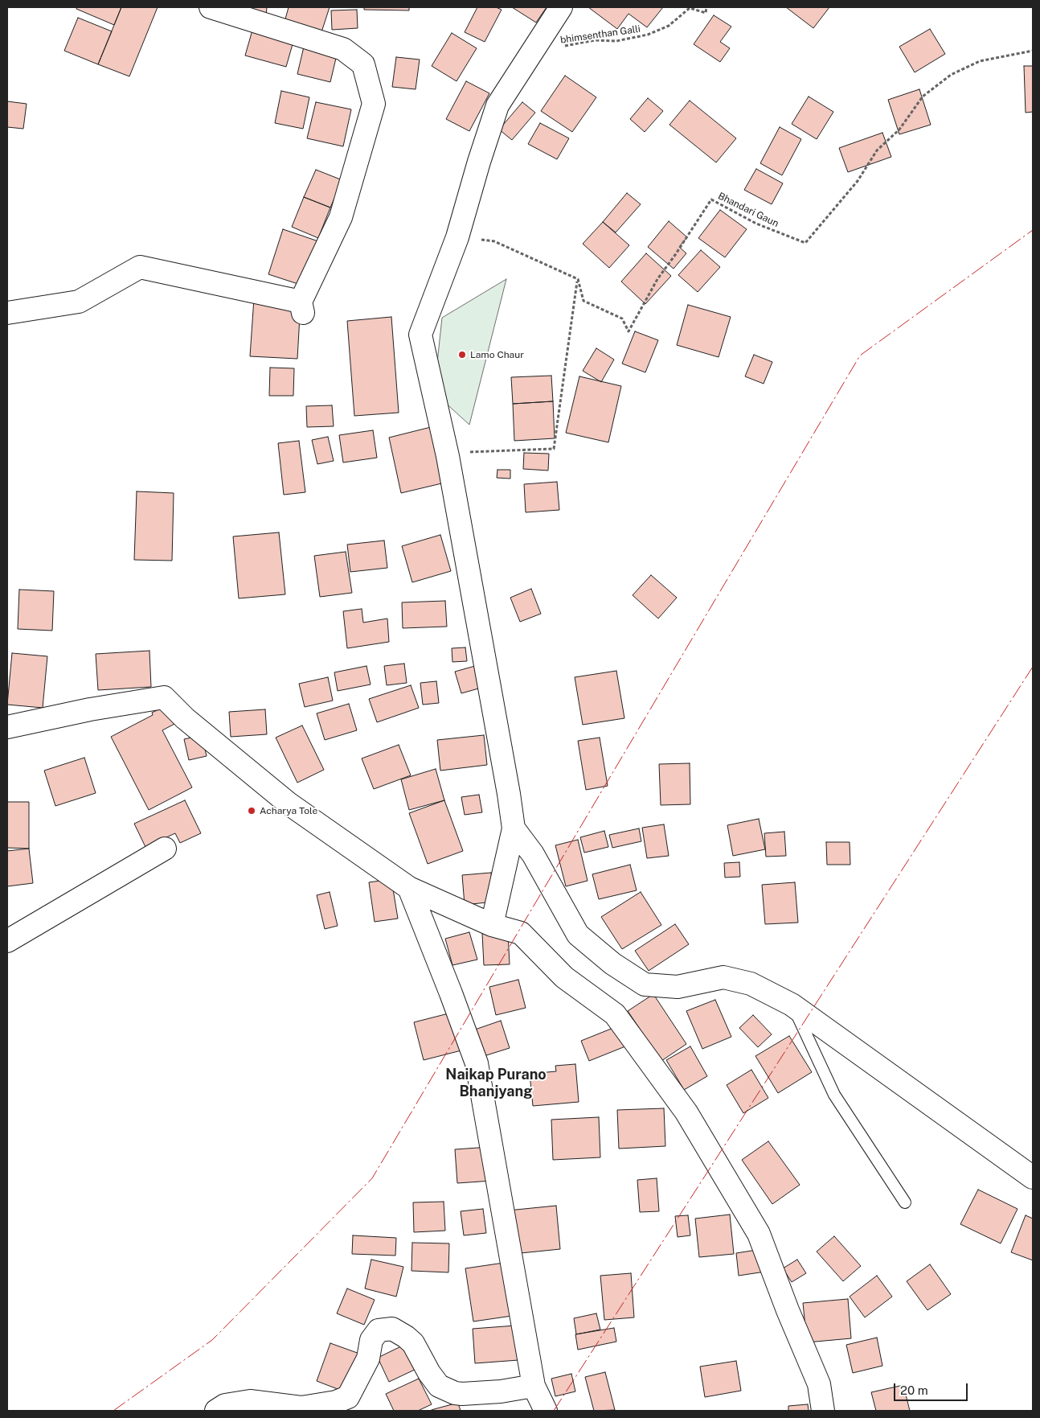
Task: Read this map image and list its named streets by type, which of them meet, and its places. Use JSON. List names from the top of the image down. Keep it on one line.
{"streets":{"path":["bhimsenthan Galli","Bhandari Gaun"]},"districts":["Naikap Purano Bhanjyang"],"places":["Lamo Chaur","Acharya Tole"],"scale_bar":"20 m"}
